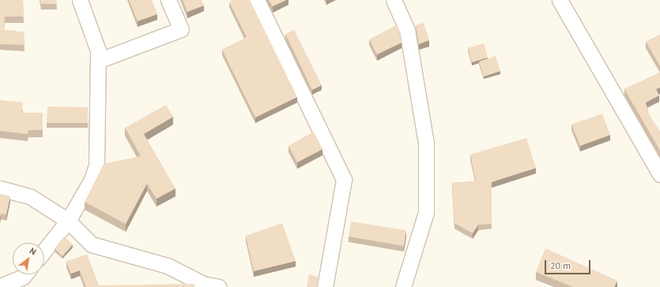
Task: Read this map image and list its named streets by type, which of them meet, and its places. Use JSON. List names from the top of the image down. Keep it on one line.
{"scale_bar":"20 m","north":"top right"}
